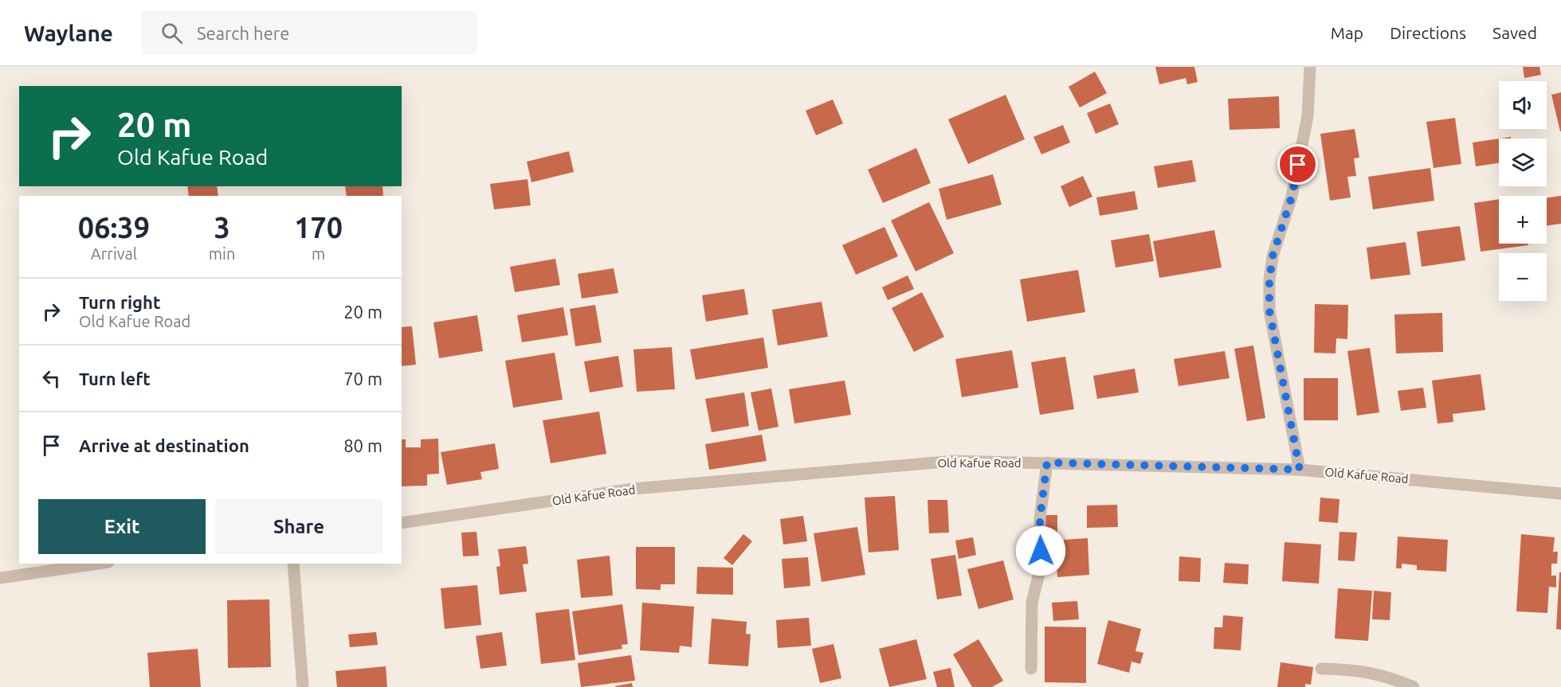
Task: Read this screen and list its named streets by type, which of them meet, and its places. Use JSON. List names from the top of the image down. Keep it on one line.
{"streets":{"street":["Old Kafue Road"]},"page":{"header":"Waylane","search":"Search here","nav":["Map","Directions","Saved"],"map_buttons":["+","−"],"turn":["20 m","Old Kafue Road"],"eta":["06:39","Arrival","3","min","170","m"],"list":[{"name":"Turn right","note":"Old Kafue Road","value":"20 m"},{"name":"Turn left","value":"70 m"},{"name":"Arrive at destination","value":"80 m"}],"buttons":["Exit","Share"]}}
